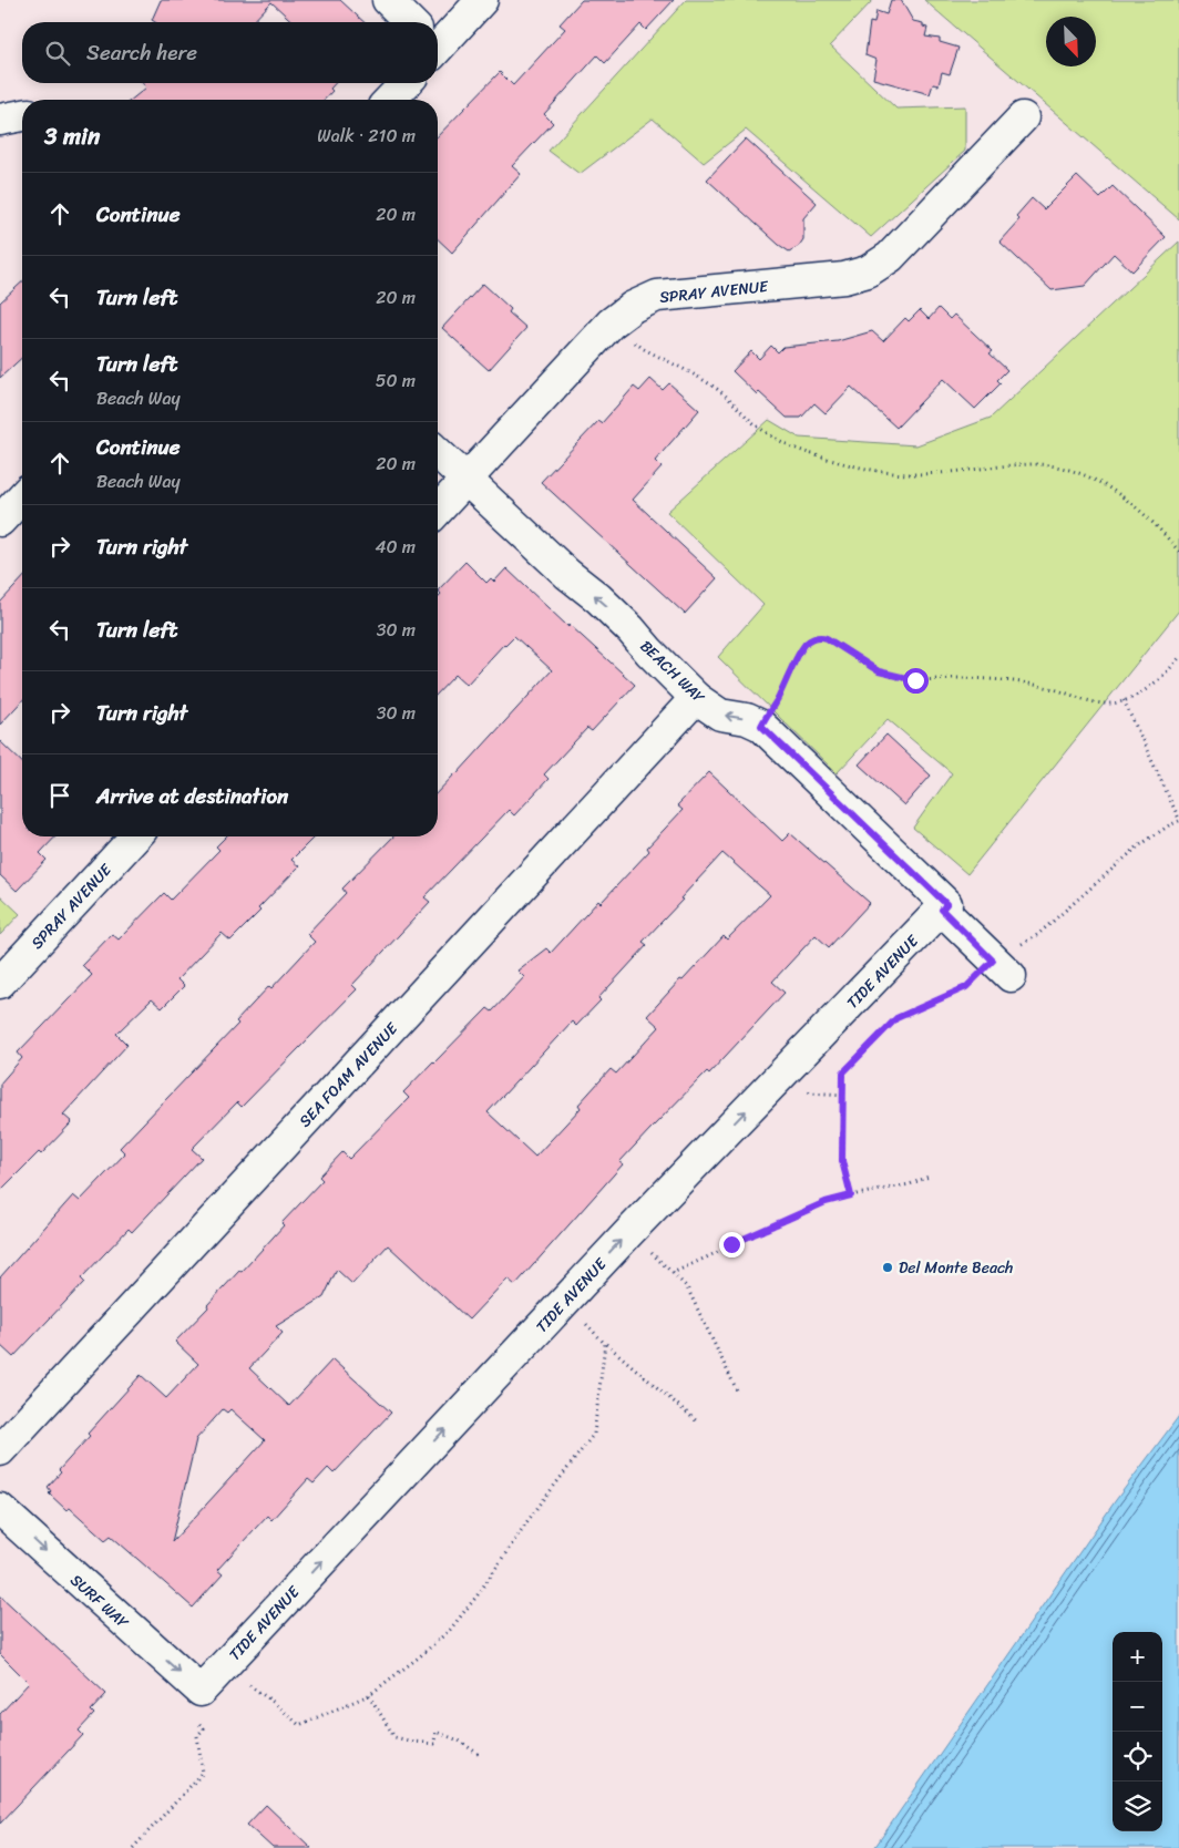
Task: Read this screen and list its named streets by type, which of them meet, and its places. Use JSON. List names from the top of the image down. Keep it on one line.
{"streets":{"street":["SPRAY AVENUE","BEACH WAY","TIDE AVENUE","SEA FOAM AVENUE","SURF WAY"]},"crossings":[["SPRAY AVENUE","BEACH WAY"],["BEACH WAY","TIDE AVENUE"],["BEACH WAY","SEA FOAM AVENUE"],["TIDE AVENUE","SURF WAY"]],"one_way":["BEACH WAY","TIDE AVENUE","SURF WAY"],"places":["Del Monte Beach"],"north":"bottom right","page":{"search":"Search here","heading":["3 min","Walk · 210 m"],"list":[["Continue","20 m"],["Turn left","20 m"],["Turn left","Beach Way","50 m"],["Continue","Beach Way","20 m"],["Turn right","40 m"],["Turn left","30 m"],["Turn right","30 m"],"Arrive at destination"],"map_buttons":["+","−"]}}
